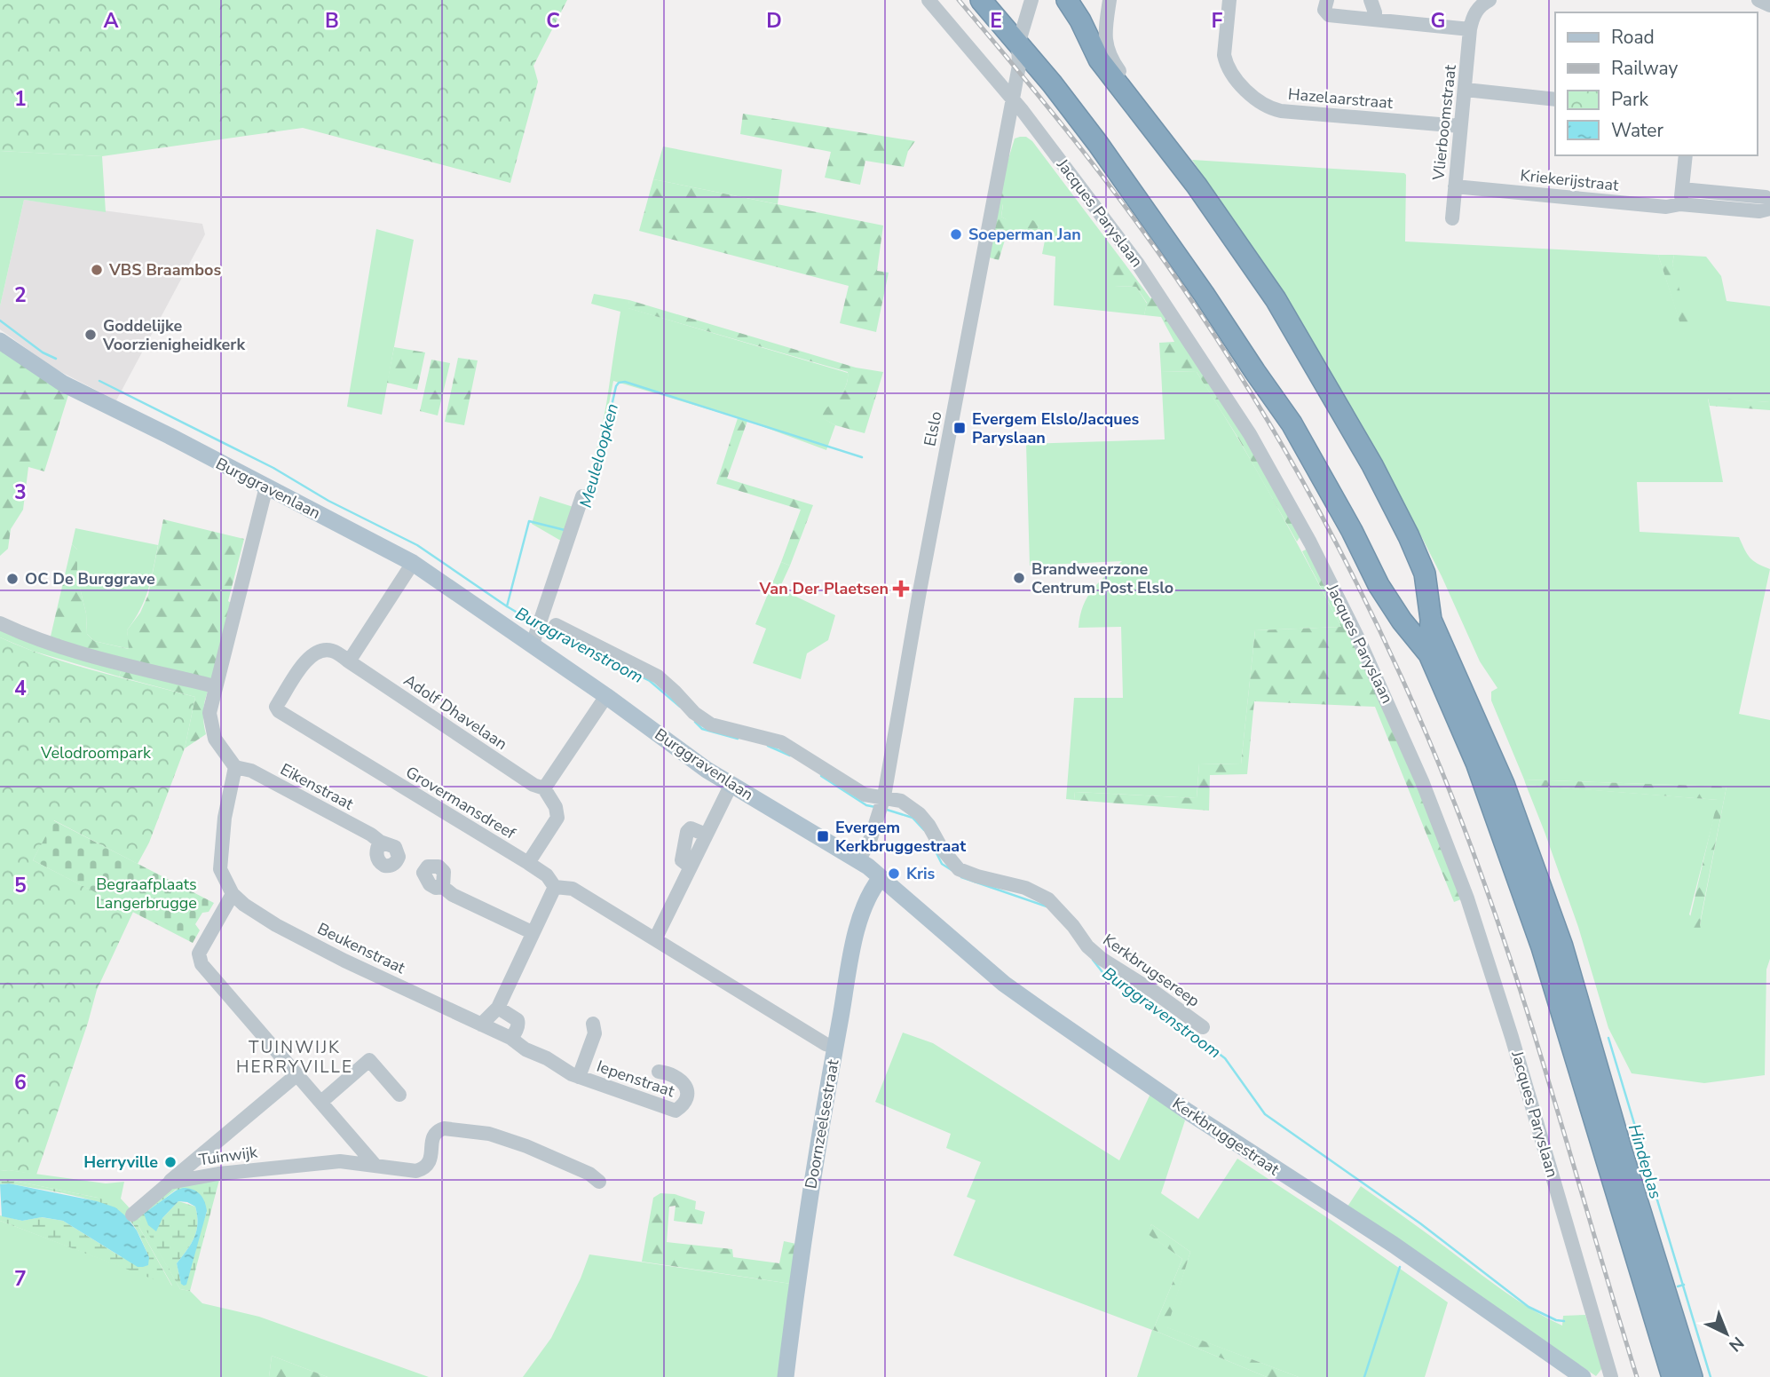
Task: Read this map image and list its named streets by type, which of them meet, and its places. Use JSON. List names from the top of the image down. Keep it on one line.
{"streets":{"main road":["Burggravenlaan","Doornzeelsestraat","Kerkbruggestraat"],"street":["Hazelaarstraat","Vlierboomstraat","Kriekerijstraat","Jacques Paryslaan","Elslo","Adolf Dhavelaan","Eikenstraat","Grovermansdreef","Beukenstraat","Kerkbrugsereep","Iepenstraat","Tuinwijk"]},"crossings":[["Hazelaarstraat","Vlierboomstraat"],["Vlierboomstraat","Kriekerijstraat"],["Jacques Paryslaan","Elslo"],["Elslo","Burggravenlaan"],["Elslo","Kerkbrugsereep"],["Burggravenlaan","Doornzeelsestraat"],["Burggravenlaan","Kerkbruggestraat"],["Adolf Dhavelaan","Grovermansdreef"],["Eikenstraat","Beukenstraat"],["Grovermansdreef","Doornzeelsestraat"],["Beukenstraat","Iepenstraat"],["Doornzeelsestraat","Kerkbruggestraat"]],"districts":["TUINWIJK HERRYVILLE"],"water":["Meuleloopken","Burggravenstroom","Hindeplas"],"parks":["Velodroompark","Begraafplaats Langerbrugge"],"places":{"other":["Soeperman Jan","VBS Braambos","Goddelijke Voorzienigheidkerk","Brandweerzone Centrum Post Elslo","OC De Burggrave","Kris","Herryville"],"transit":["Evergem Elslo/Jacques Paryslaan","Evergem Kerkbruggestraat"],"health":["Van Der Plaetsen"]},"legend":["Road","Railway","Park","Water"],"north":"bottom right","grid":{"columns":["A","B","C","D","E","F","G"],"rows":["1","2","3","4","5","6","7"]}}
